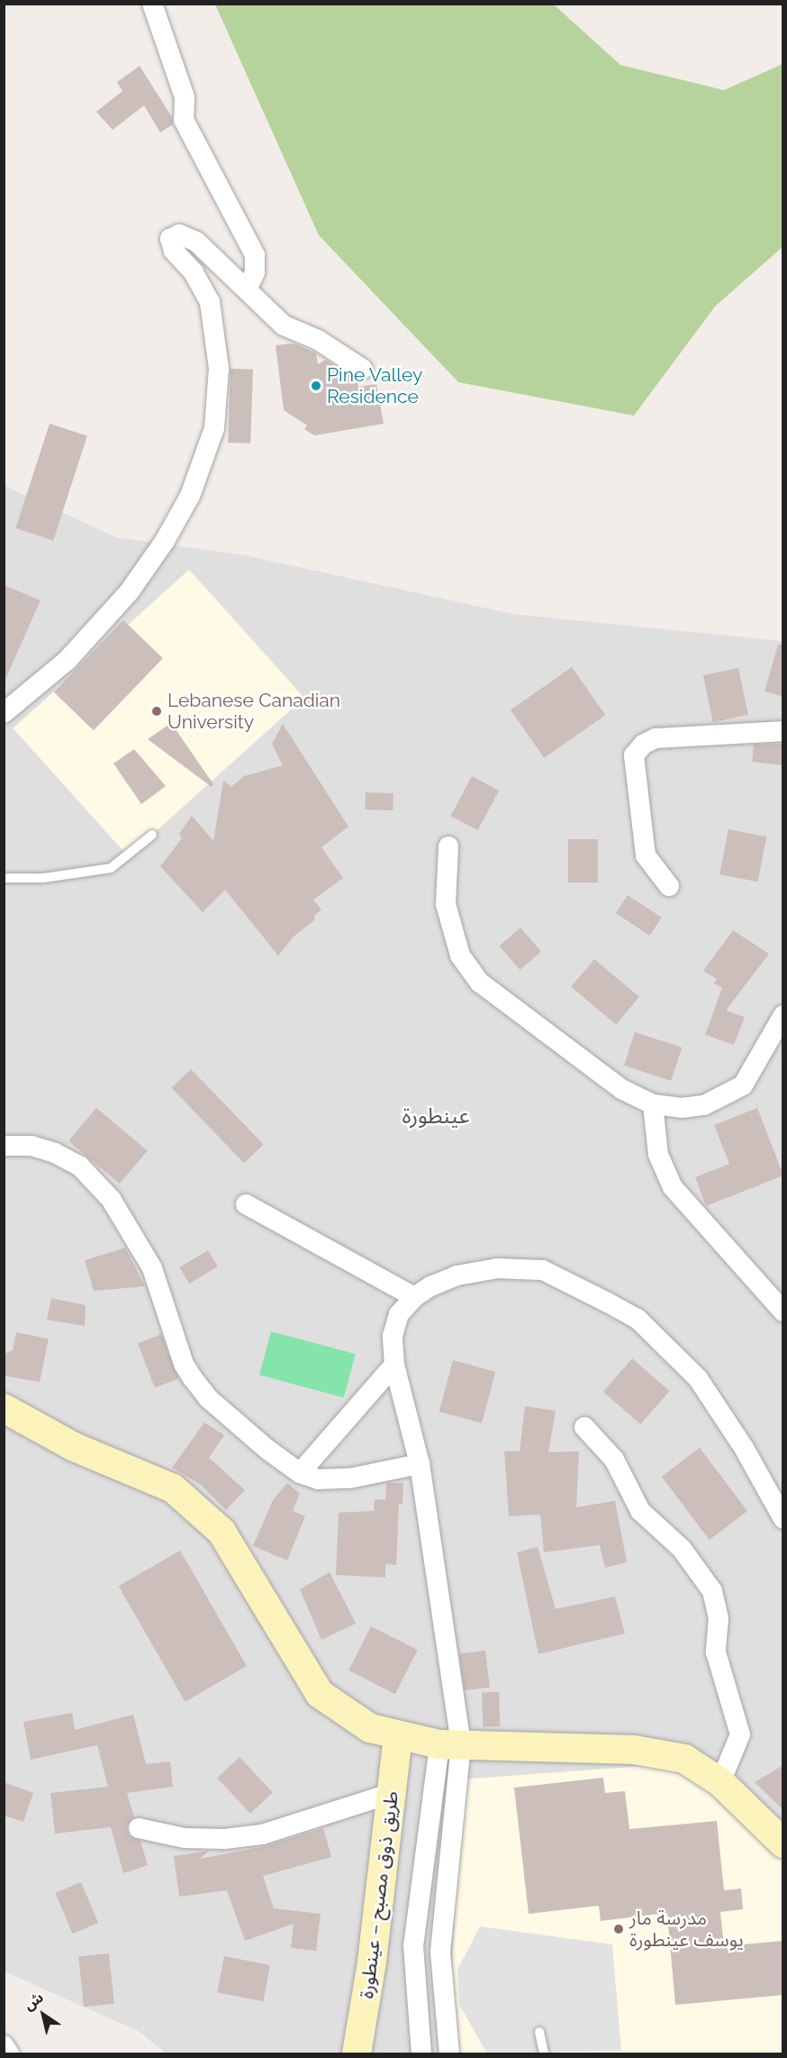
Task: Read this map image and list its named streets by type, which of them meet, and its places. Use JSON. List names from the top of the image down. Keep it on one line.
{"streets":{"main road":["طريق ذوق مصبح – عينطورة"]},"districts":["عينطورة"],"places":["Pine Valley Residence","Lebanese Canadian University","مدرسة مار يوسف عينطورة"],"north":"top left"}
